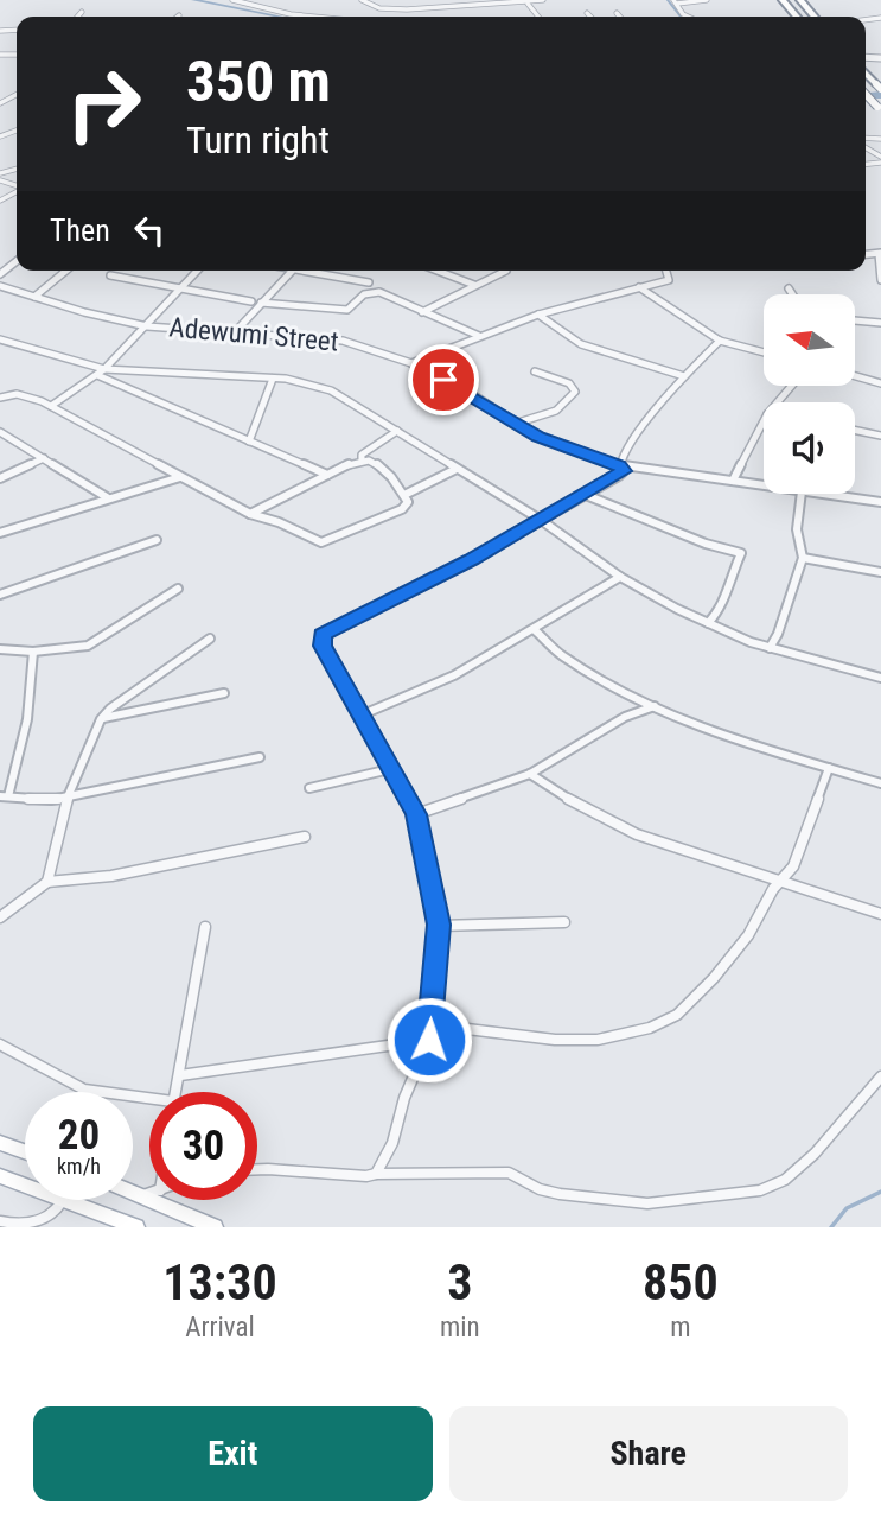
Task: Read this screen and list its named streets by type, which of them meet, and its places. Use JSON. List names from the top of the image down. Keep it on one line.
{"streets":{"street":["Adewumi Street"]},"north":"left","page":{"turn":["350 m","Turn right"],"then":"Then","speed":"20 km/h","limit":"30","eta":["13:30","Arrival","3","min","850","m"],"buttons":["Exit","Share"]}}
